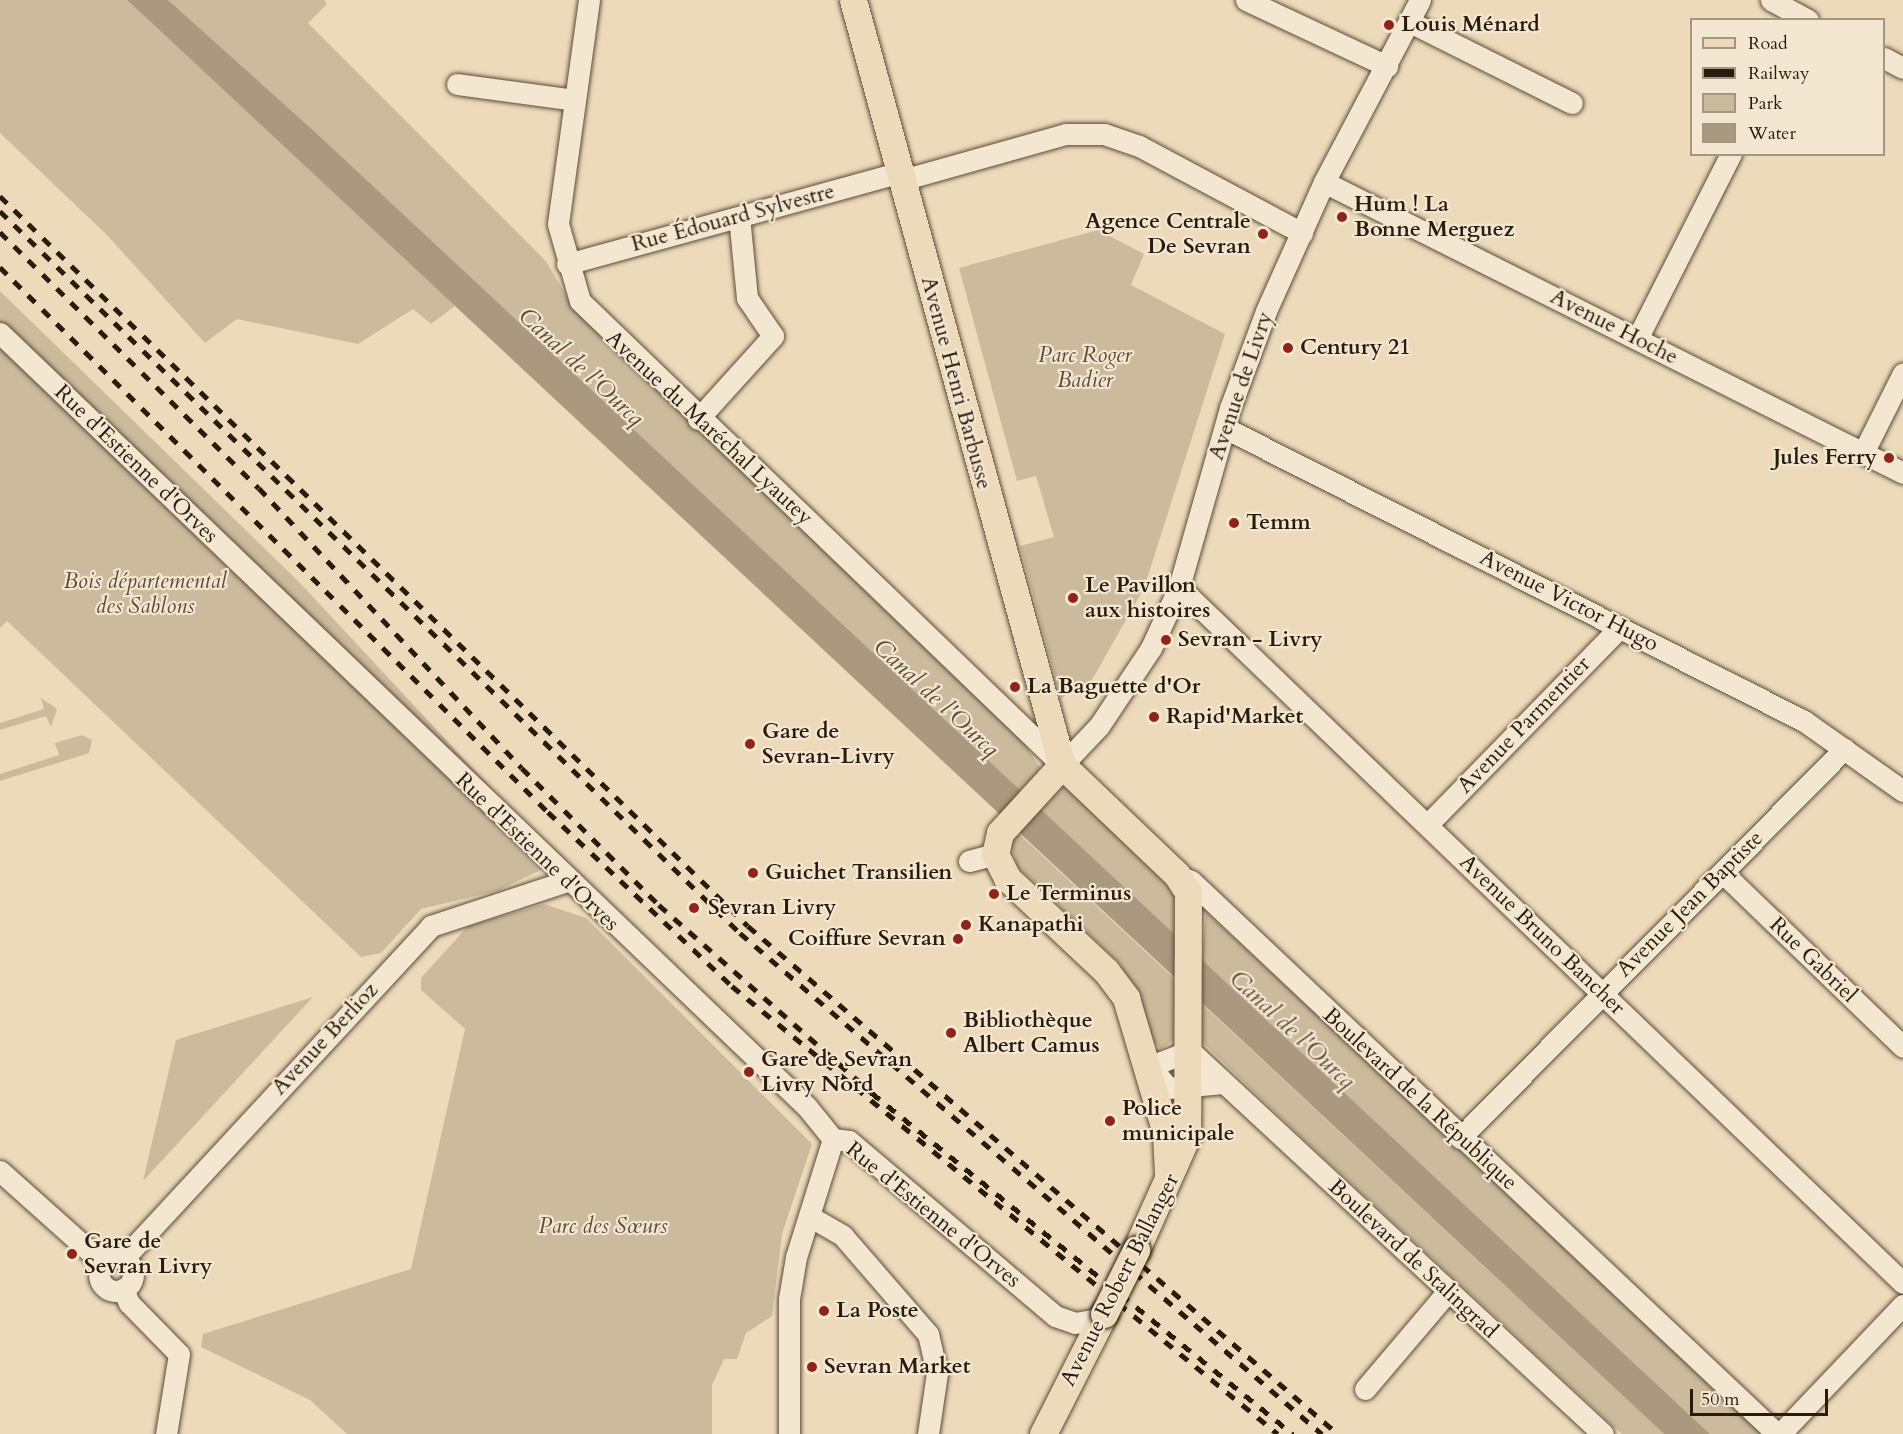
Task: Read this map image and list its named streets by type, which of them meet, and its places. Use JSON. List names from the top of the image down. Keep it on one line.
{"streets":{"main road":["Avenue Henri Barbusse","Boulevard de la République","Avenue Robert Ballanger"],"street":["Rue Édouard Sylvestre","Avenue Hoche","Avenue de Livry","Avenue du Maréchal Lyautey","Rue d'Estienne d'Orves","Avenue Victor Hugo","Avenue Parmentier","Avenue Jean Baptiste","Avenue Bruno Bancher","Rue Gabriel","Avenue Berlioz","Boulevard de Stalingrad"]},"crossings":[["Rue Édouard Sylvestre","Avenue Henri Barbusse"],["Rue Édouard Sylvestre","Avenue de Livry"],["Rue Édouard Sylvestre","Avenue du Maréchal Lyautey"],["Avenue Hoche","Avenue de Livry"],["Avenue Henri Barbusse","Avenue de Livry"],["Avenue Henri Barbusse","Avenue du Maréchal Lyautey"],["Avenue Henri Barbusse","Boulevard de la République"],["Avenue de Livry","Avenue du Maréchal Lyautey"],["Avenue de Livry","Avenue Victor Hugo"],["Avenue de Livry","Avenue Bruno Bancher"],["Avenue de Livry","Boulevard de la République"],["Avenue du Maréchal Lyautey","Boulevard de la République"],["Rue d'Estienne d'Orves","Avenue Berlioz"],["Rue d'Estienne d'Orves","Avenue Robert Ballanger"],["Avenue Victor Hugo","Avenue Parmentier"],["Avenue Victor Hugo","Avenue Jean Baptiste"],["Avenue Parmentier","Avenue Bruno Bancher"],["Avenue Jean Baptiste","Avenue Bruno Bancher"],["Avenue Jean Baptiste","Rue Gabriel"],["Avenue Jean Baptiste","Boulevard de la République"],["Boulevard de la République","Avenue Robert Ballanger"],["Boulevard de Stalingrad","Avenue Robert Ballanger"]],"water":["Canal de l'Ourcq"],"parks":["Parc Roger Badier","Bois départemental des Sablons","Parc des Sœurs"],"places":["Louis Ménard","Hum ! La Bonne Merguez","Agence Centrale De Sevran","Century 21","Jules Ferry","Temm","Le Pavillon aux histoires","Sevran - Livry","La Baguette d'Or","Rapid'Market","Gare de Sevran-Livry","Guichet Transilien","Le Terminus","Sevran Livry","Kanapathi","Coiffure Sevran","Bibliothèque Albert Camus","Gare de Sevran Livry Nord","Police municipale","Gare de Sevran Livry","La Poste","Sevran Market"],"legend":["Road","Railway","Park","Water"],"scale_bar":"50 m"}
